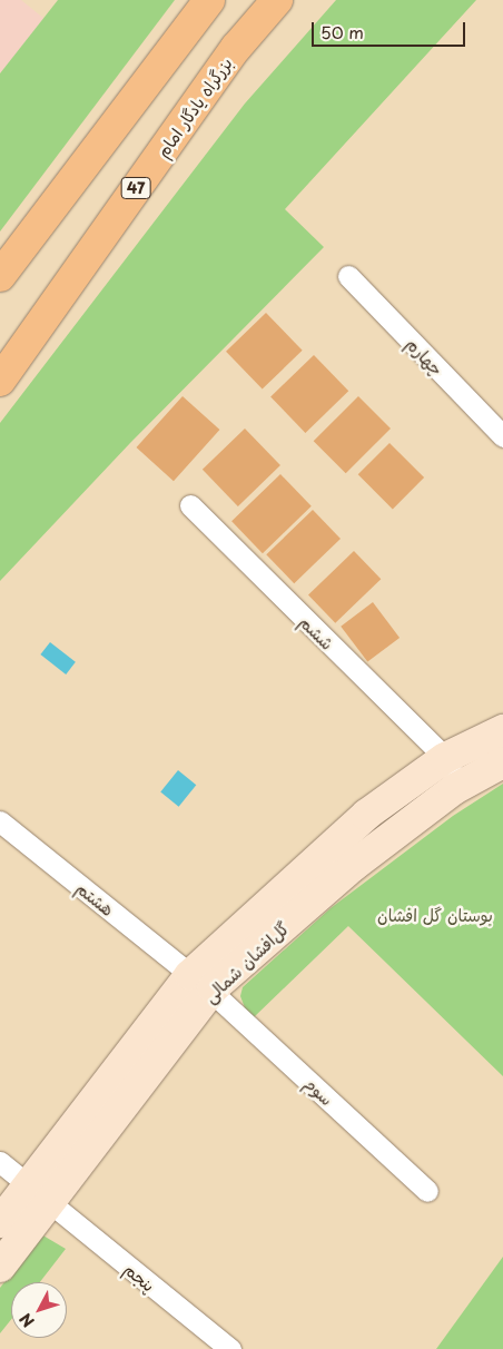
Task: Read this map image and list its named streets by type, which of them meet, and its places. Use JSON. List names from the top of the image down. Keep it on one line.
{"streets":{"highway":["بزرگراه یادگار امام","47"],"main road":["گل‌افشان شمالی"],"street":["چهارم","ششم","هشتم","سوم","پنجم"]},"crossings":[["ششم","گل‌افشان شمالی"],["هشتم","گل‌افشان شمالی"],["هشتم","سوم"],["گل‌افشان شمالی","سوم"],["گل‌افشان شمالی","پنجم"]],"parks":["بوستان گل افشان"],"scale_bar":"50 m","north":"bottom left"}
